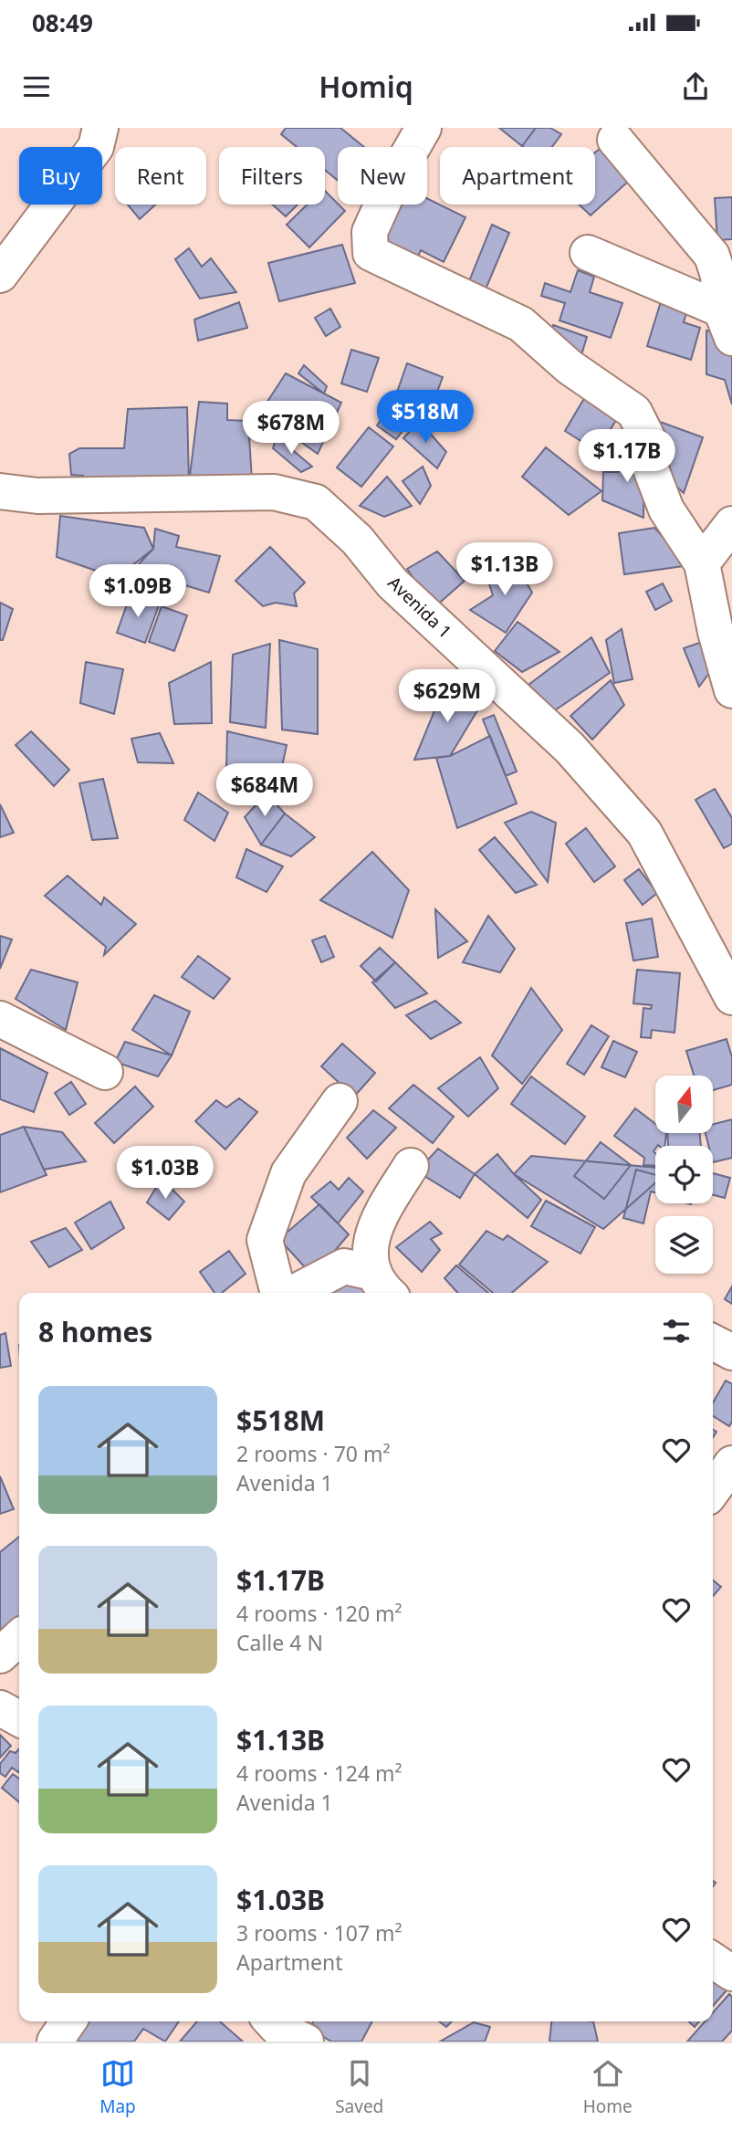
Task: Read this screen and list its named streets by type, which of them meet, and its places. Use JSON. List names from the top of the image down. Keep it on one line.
{"streets":{"street":["Avenida 1"]},"north":"top","page":{"status":"08:49","header":"Homiq","chip":["Buy","Rent","Filters","New","Apartment"],"price":["$518M","$678M","$1.17B","$1.13B","$1.09B","$629M","$684M","$1.03B"],"heading":"8 homes","list":[{"name":"$518M","note":"2 rooms · 70 m² · Avenida 1"},{"name":"$1.17B","note":"4 rooms · 120 m² · Calle 4 N"},{"name":"$1.13B","note":"4 rooms · 124 m² · Avenida 1"},{"name":"$1.03B","note":"3 rooms · 107 m² · Apartment"}],"tabs":["Map","Saved","Home"]}}
